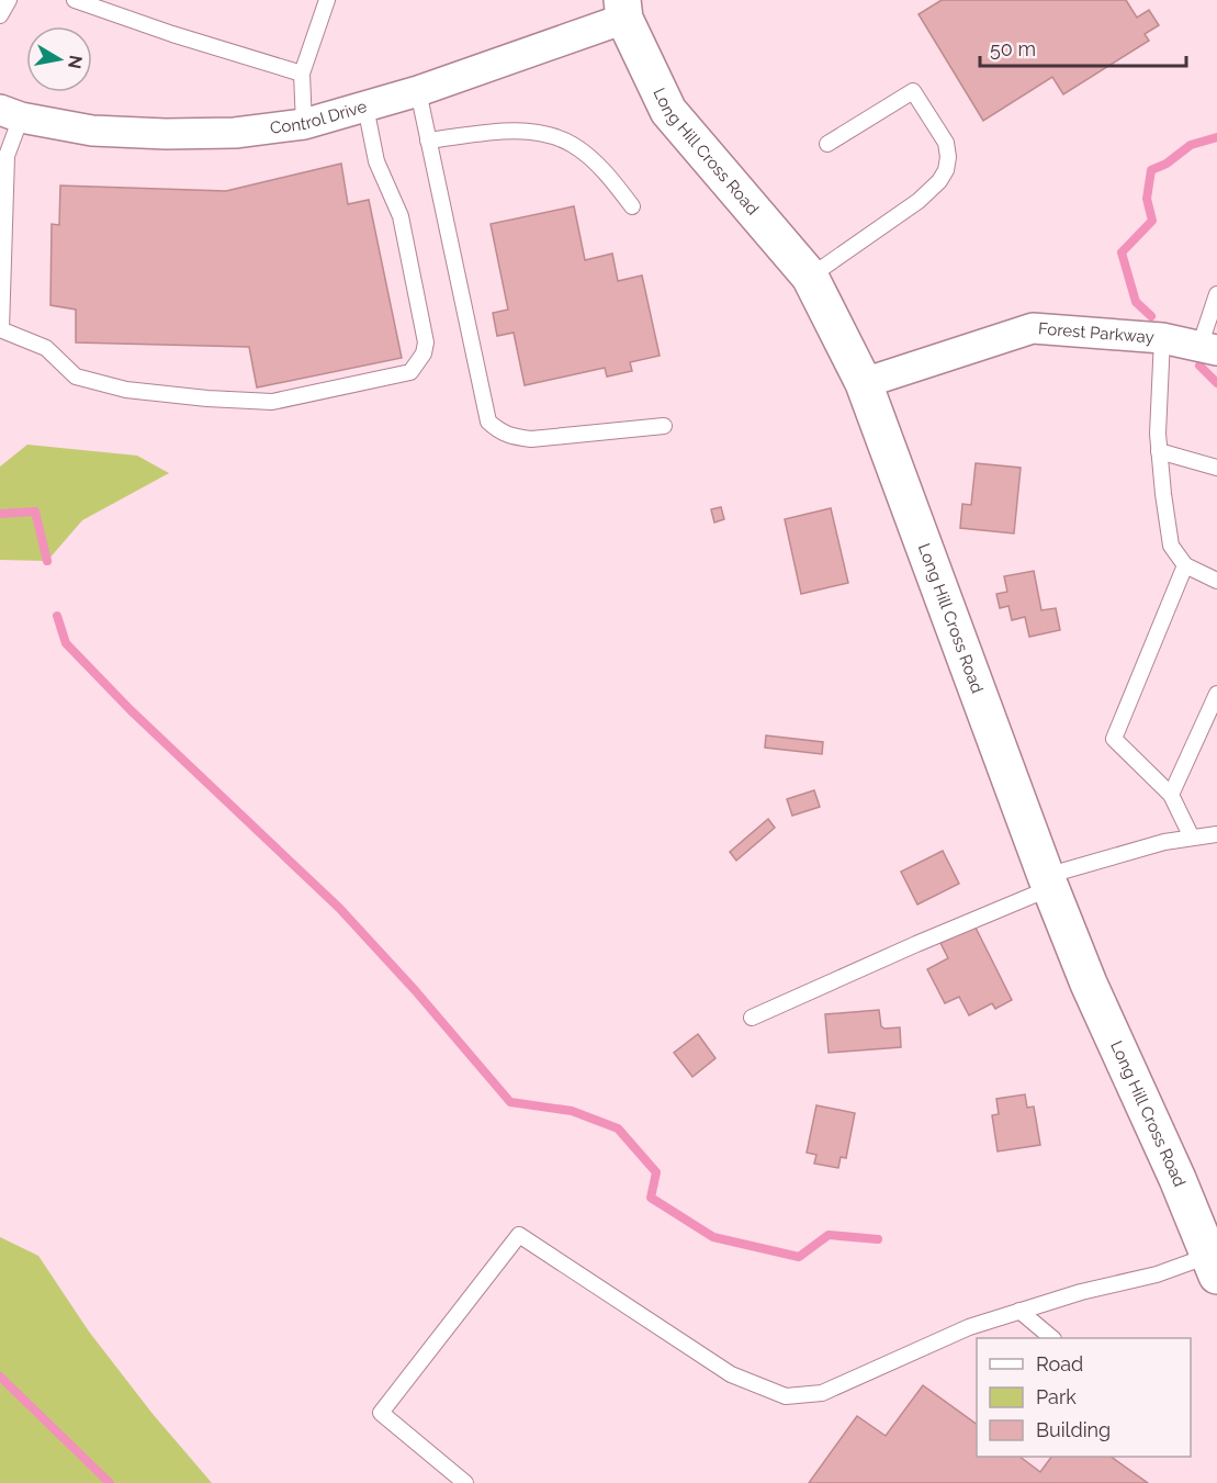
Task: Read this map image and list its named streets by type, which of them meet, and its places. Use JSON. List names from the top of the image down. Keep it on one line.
{"streets":{"street":["Control Drive","Long Hill Cross Road","Forest Parkway"]},"crossings":[["Control Drive","Long Hill Cross Road"],["Long Hill Cross Road","Forest Parkway"]],"legend":["Road","Park","Building"],"scale_bar":"50 m","north":"right"}
